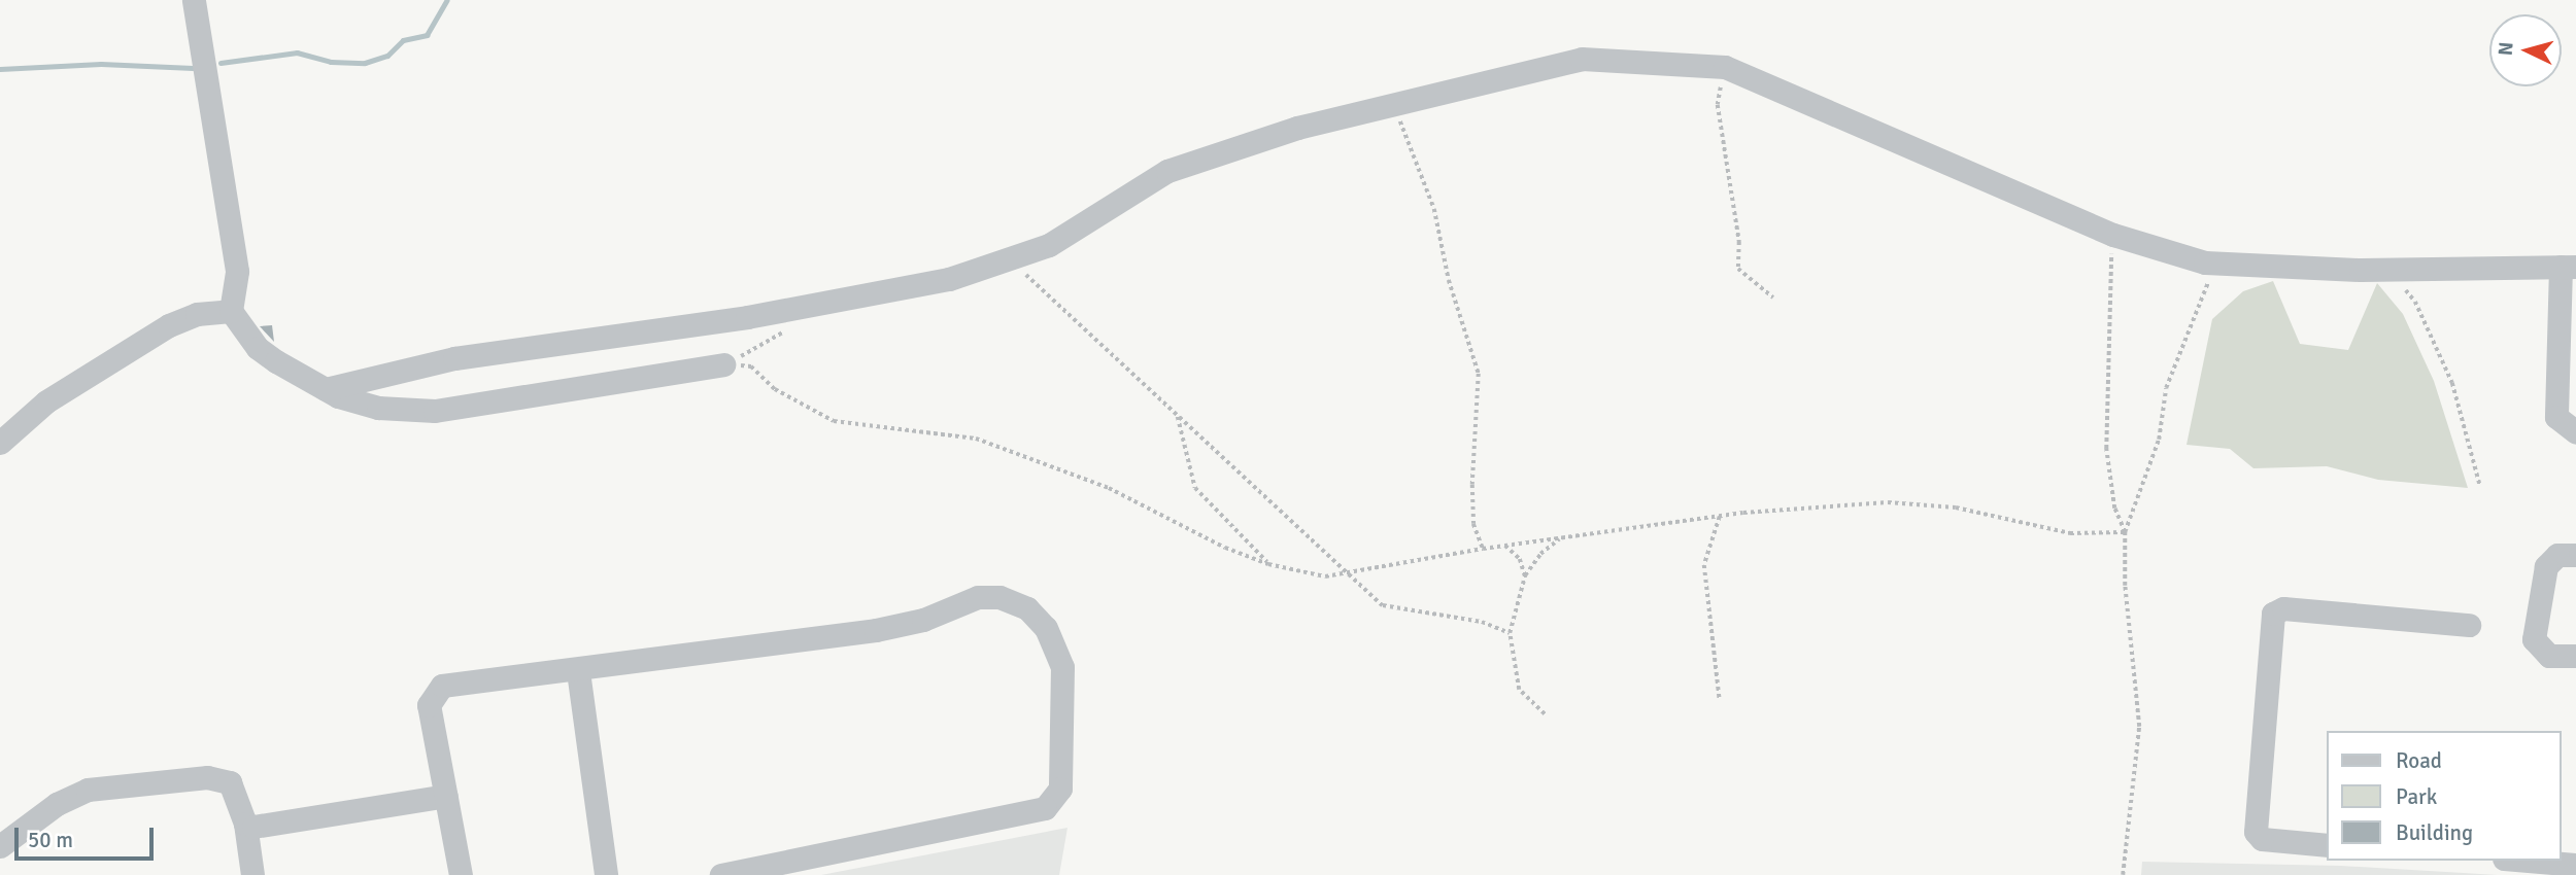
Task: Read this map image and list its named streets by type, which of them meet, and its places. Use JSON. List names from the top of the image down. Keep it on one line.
{"legend":["Road","Park","Building"],"scale_bar":"50 m","north":"left"}
